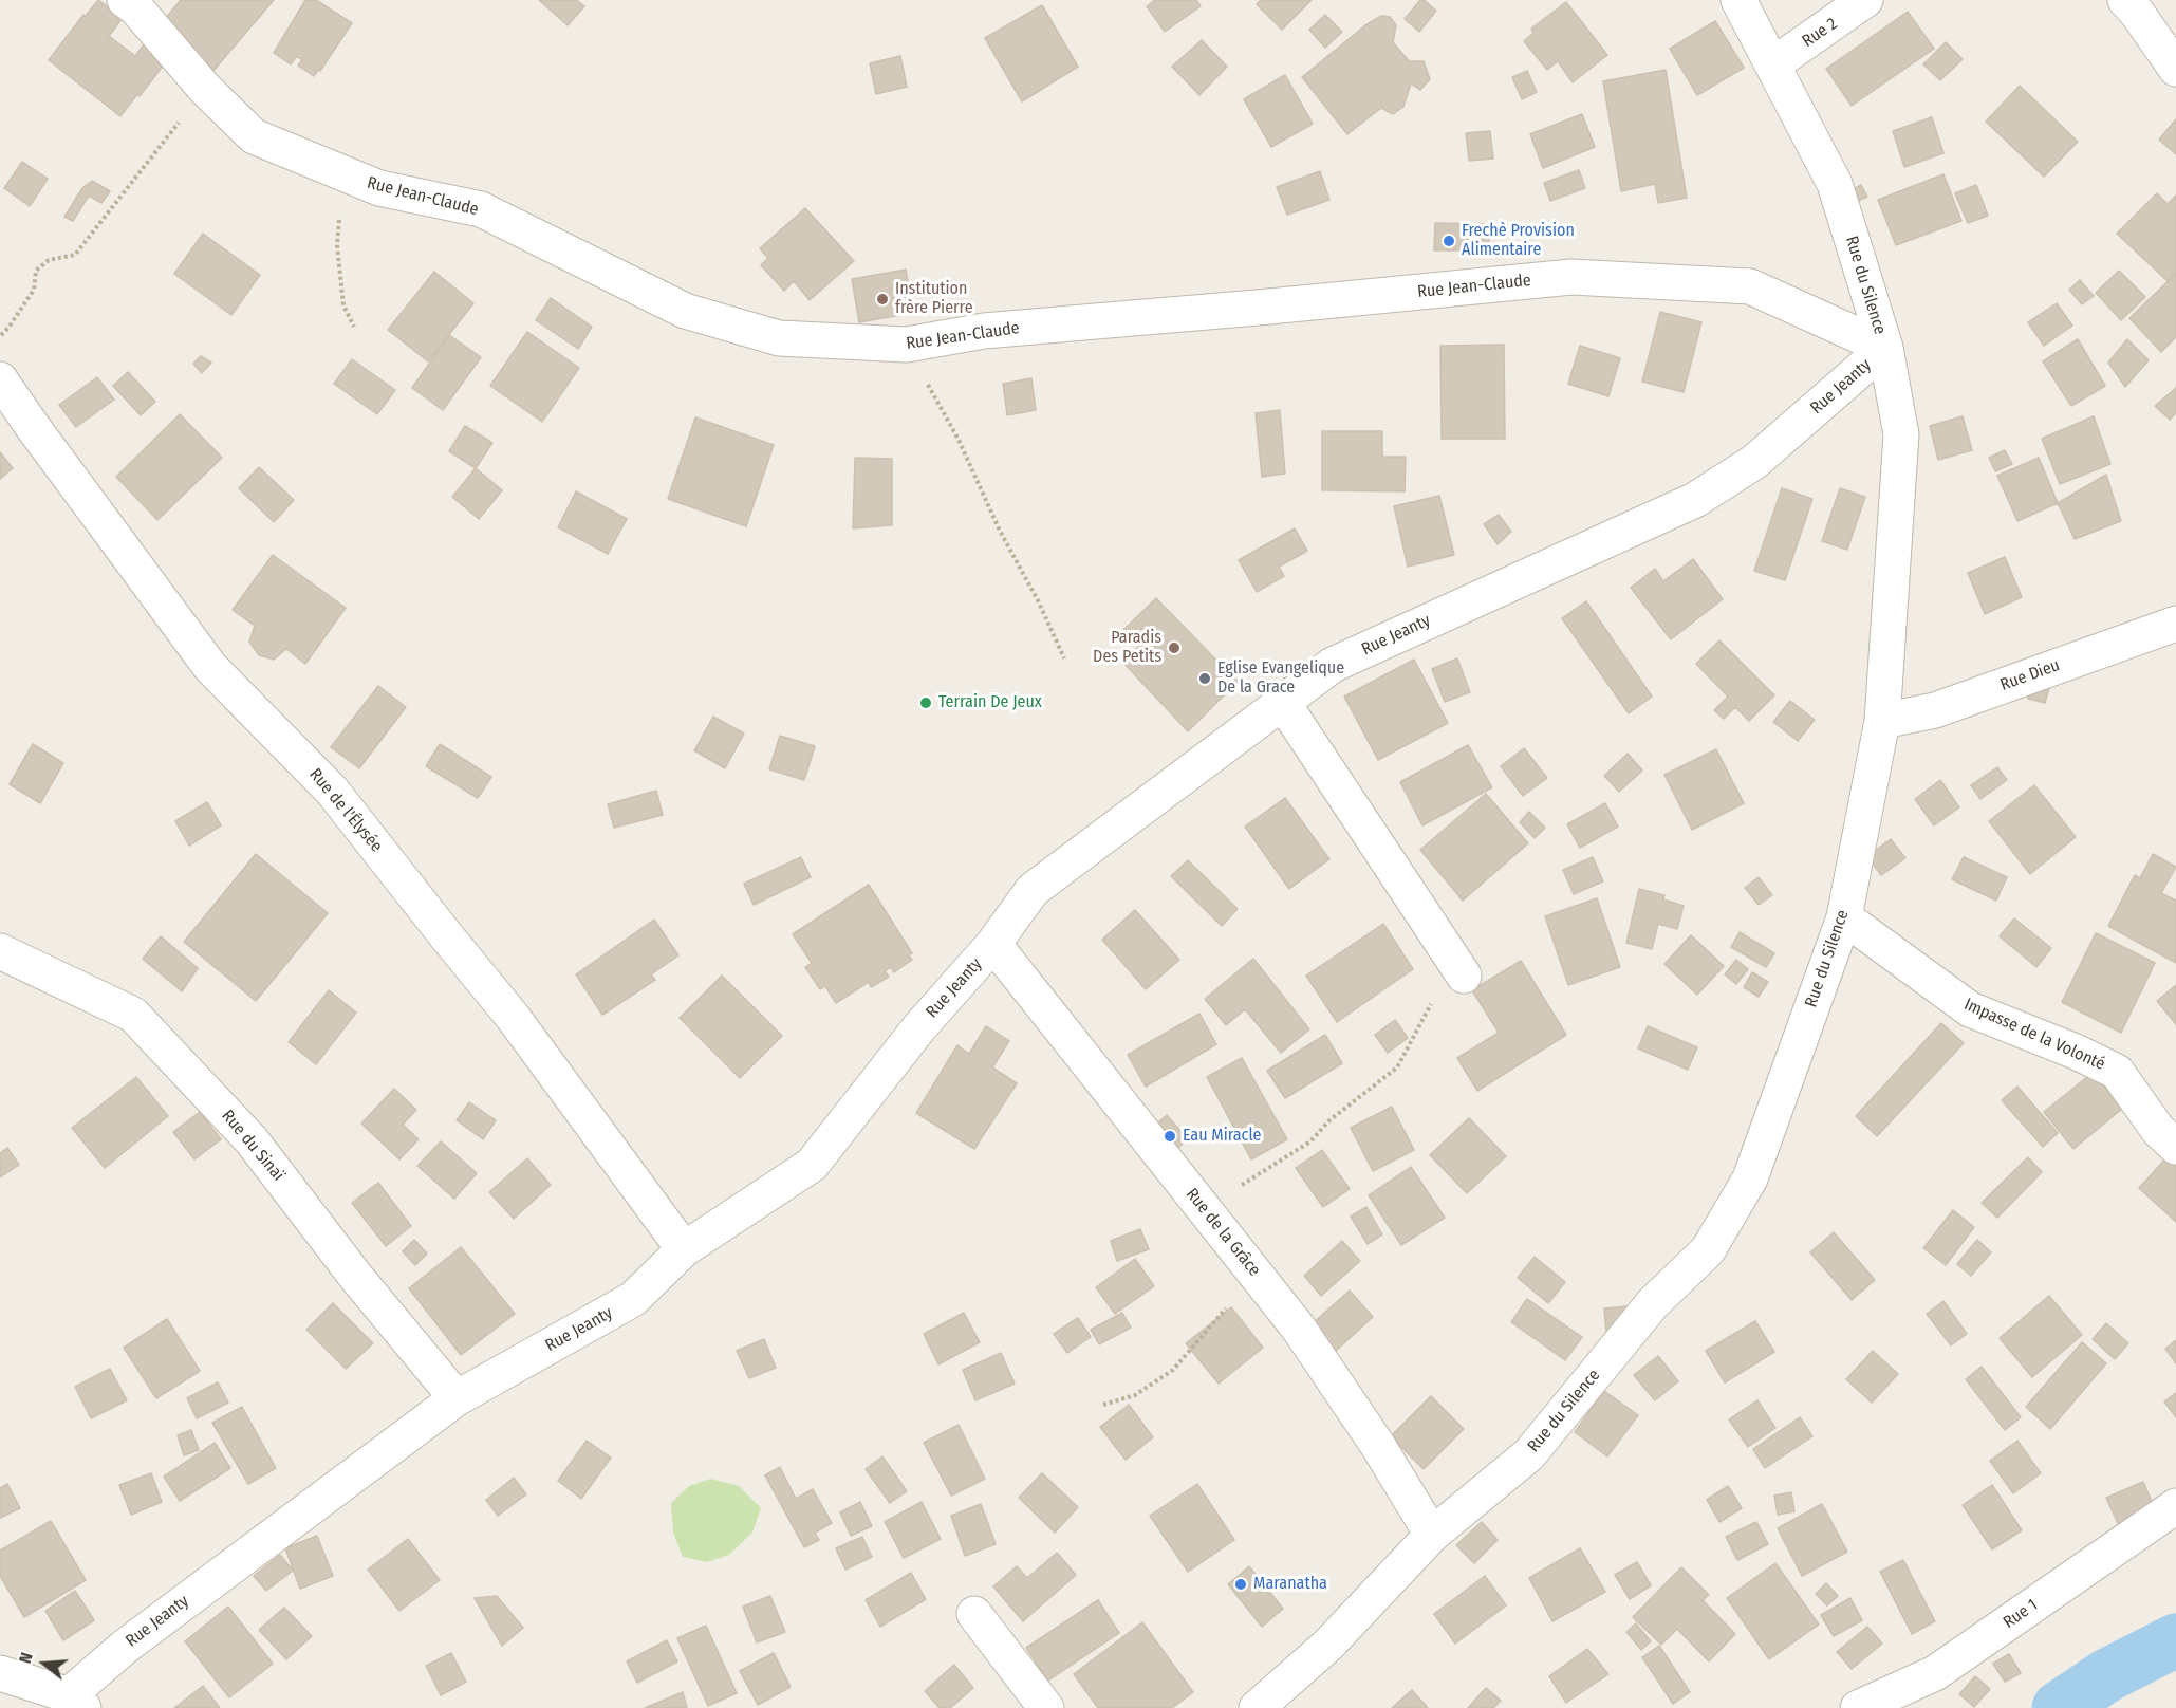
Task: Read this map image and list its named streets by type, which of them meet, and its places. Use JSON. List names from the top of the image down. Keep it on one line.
{"streets":{"street":["Rue 2","Rue Jean-Claude","Rue du Silence","Rue Jeanty","Rue Dieu","Rue de l'Élysée","Impasse de la Volonté","Rue du Sinaï","Rue de la Grâce","Rue 1"]},"crossings":[["Rue 2","Rue du Silence"],["Rue Jean-Claude","Rue du Silence"],["Rue Jean-Claude","Rue Jeanty"],["Rue du Silence","Rue Jeanty"],["Rue du Silence","Rue Dieu"],["Rue du Silence","Impasse de la Volonté"],["Rue du Silence","Rue de la Grâce"],["Rue Jeanty","Rue de l'Élysée"],["Rue Jeanty","Rue du Sinaï"],["Rue Jeanty","Rue de la Grâce"]],"places":["Frechè Provision Alimentaire","Institution frère Pierre","Paradis Des Petits","Eglise Evangelique De la Grace","Terrain De Jeux","Eau Miracle","Maranatha"],"north":"left"}
